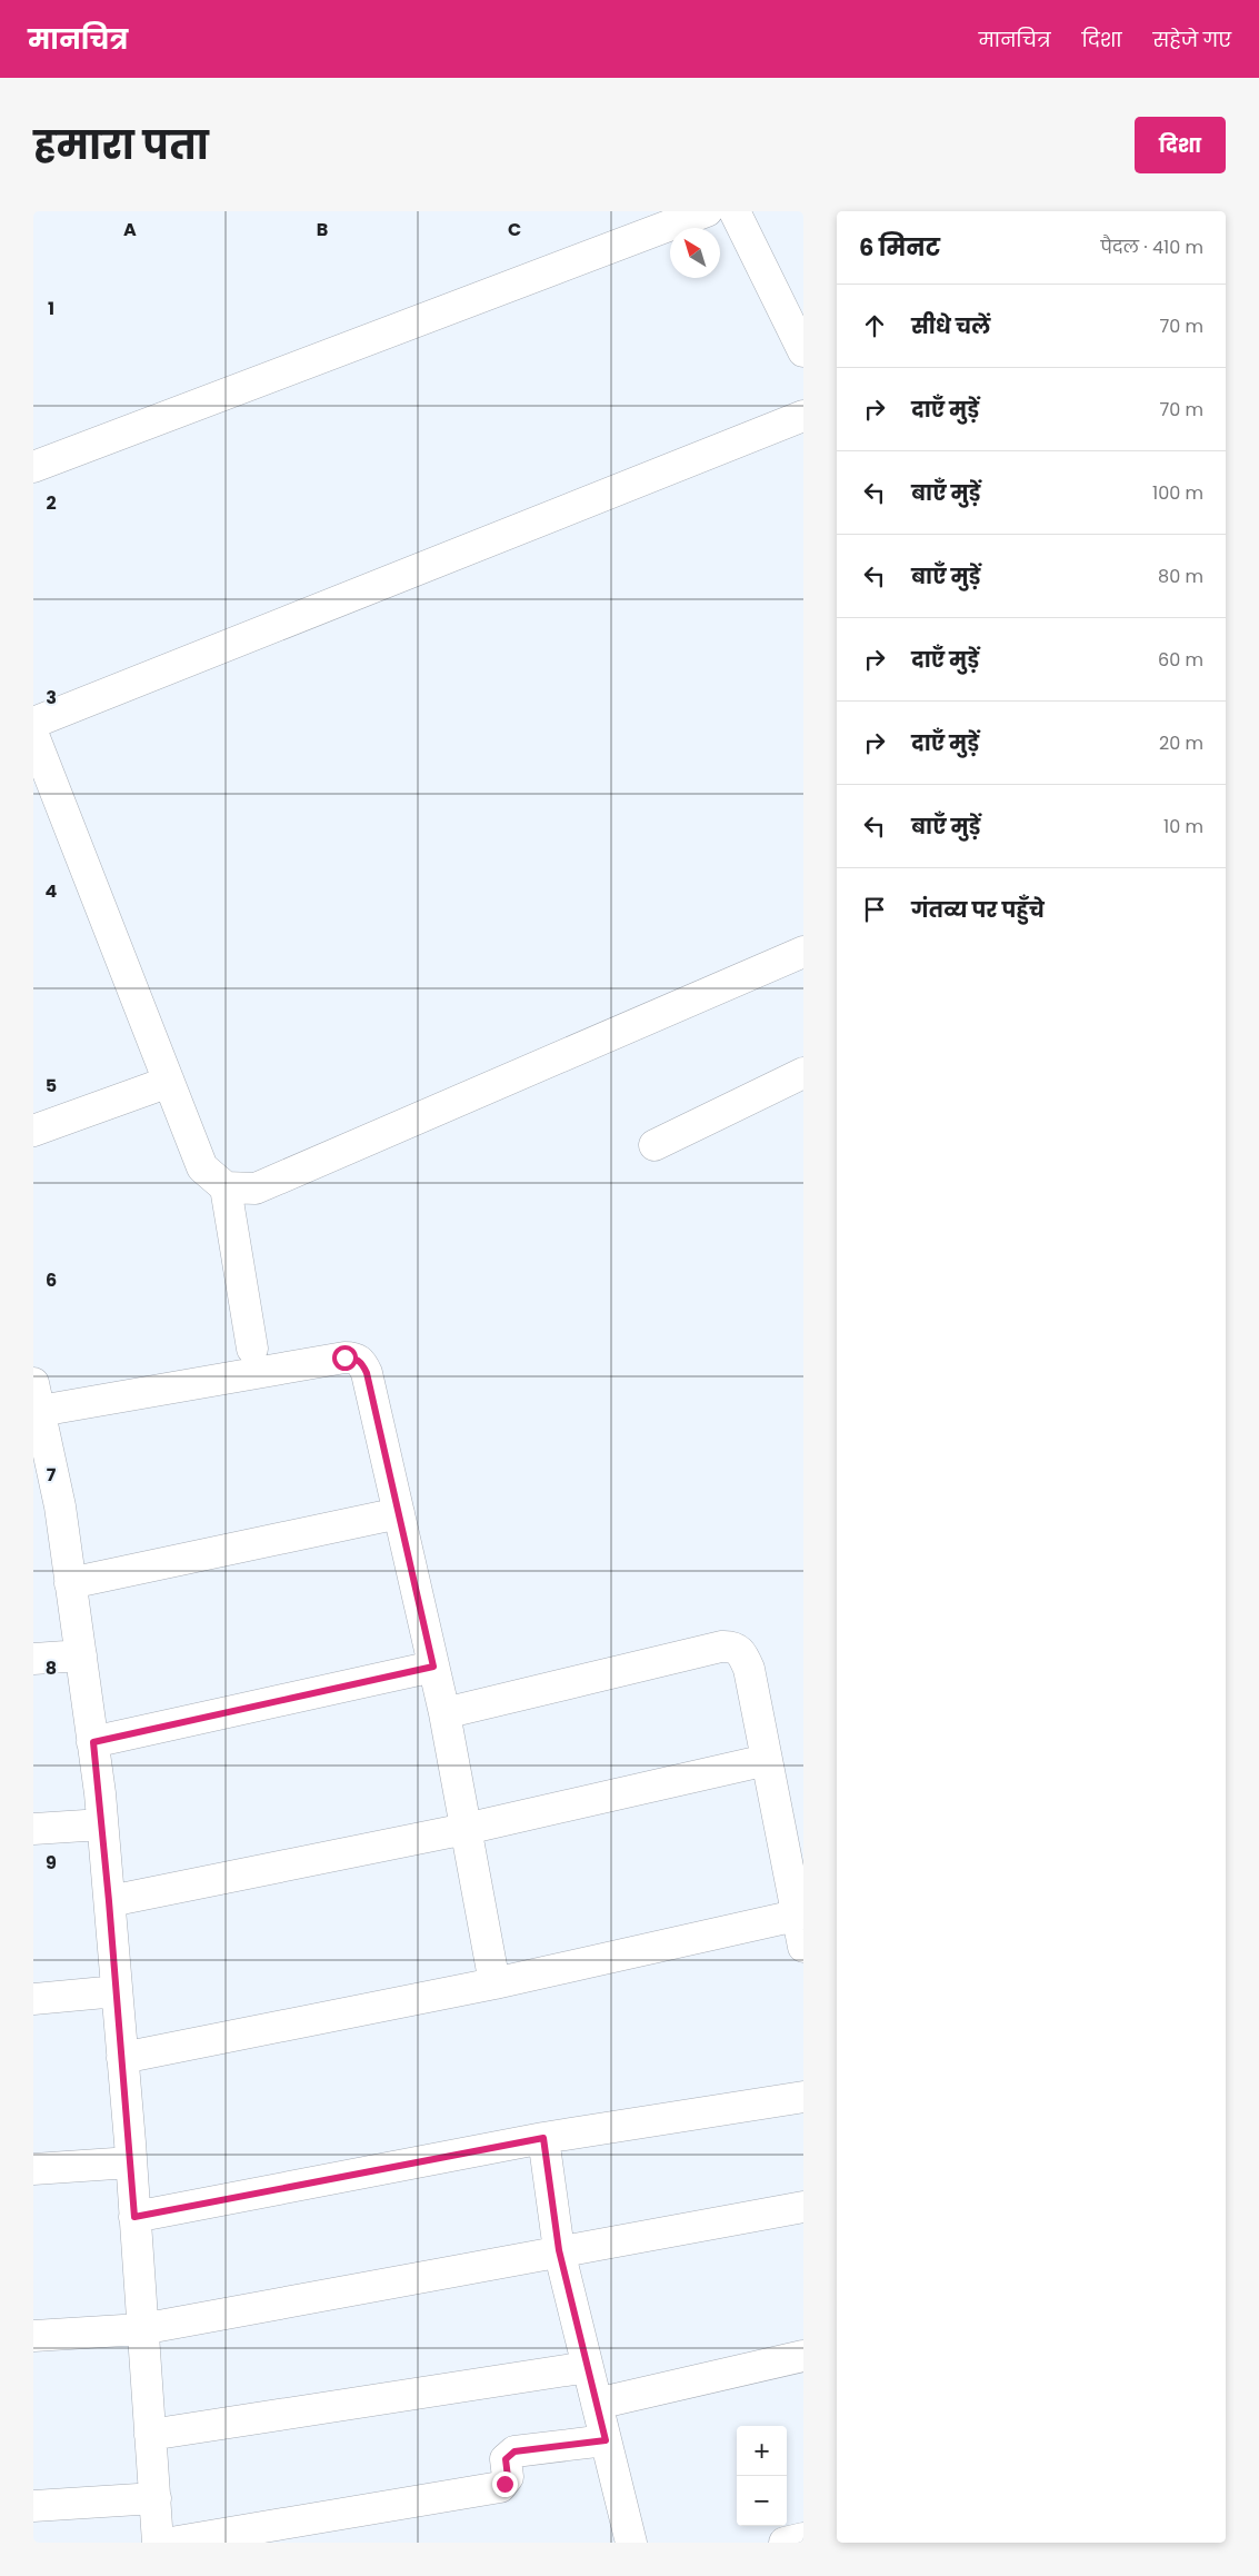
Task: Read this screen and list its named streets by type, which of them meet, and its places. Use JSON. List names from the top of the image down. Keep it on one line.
{"north":"top left","page":{"header":"मानचित्र","nav":["मानचित्र","दिशा","सहेजे गए"],"title":"हमारा पता","buttons":"दिशा","heading":["6 मिनट","पैदल · 410 m"],"list":[["सीधे चलें","70 m"],["दाएँ मुड़ें","70 m"],["बाएँ मुड़ें","100 m"],["बाएँ मुड़ें","80 m"],["दाएँ मुड़ें","60 m"],["दाएँ मुड़ें","20 m"],["बाएँ मुड़ें","10 m"],"गंतव्य पर पहुँचे"],"map_buttons":["+","−"]},"grid":{"columns":["A","B","C"],"rows":["1","2","3","4","5","6","7","8","9"]}}
